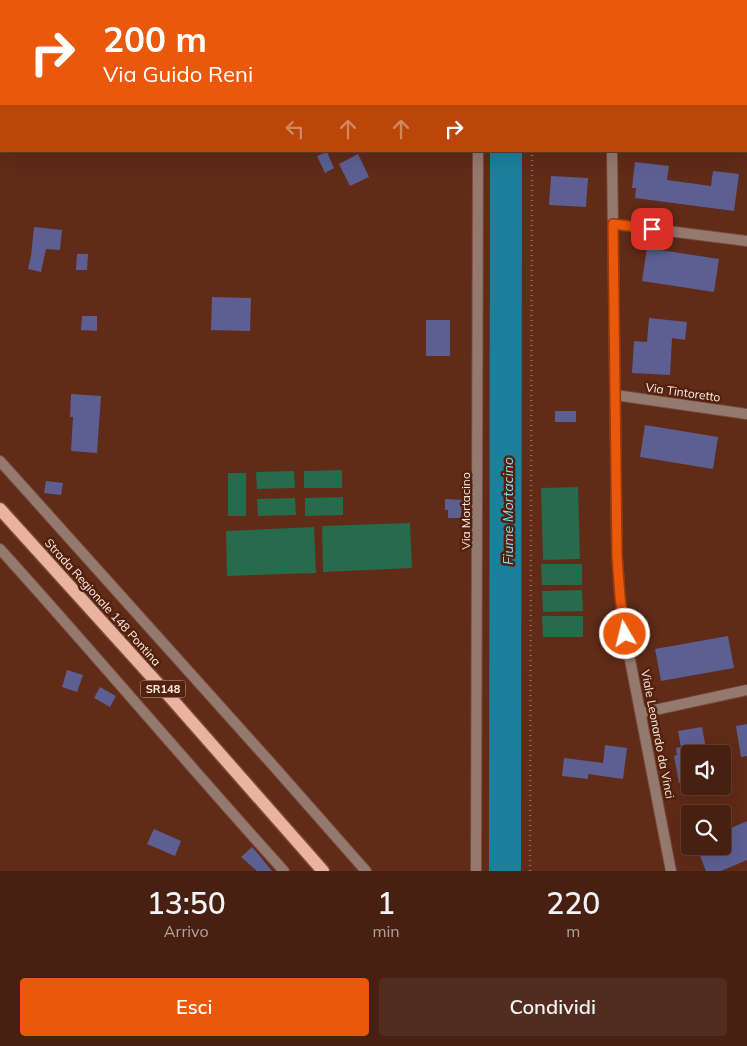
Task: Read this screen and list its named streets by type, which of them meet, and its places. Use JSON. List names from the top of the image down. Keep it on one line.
{"streets":{"main road":["Strada Regionale 148 Pontina","SR148"],"street":["Via Tintoretto","Via Mortacino","Viale Leonardo da Vinci"]},"crossings":[["Via Tintoretto","Viale Leonardo da Vinci"]],"water":["Fiume Mortacino"],"page":{"turn":["200 m","Via Guido Reni"],"eta":["13:50","Arrivo","1","min","220","m"],"buttons":["Esci","Condividi"]}}
